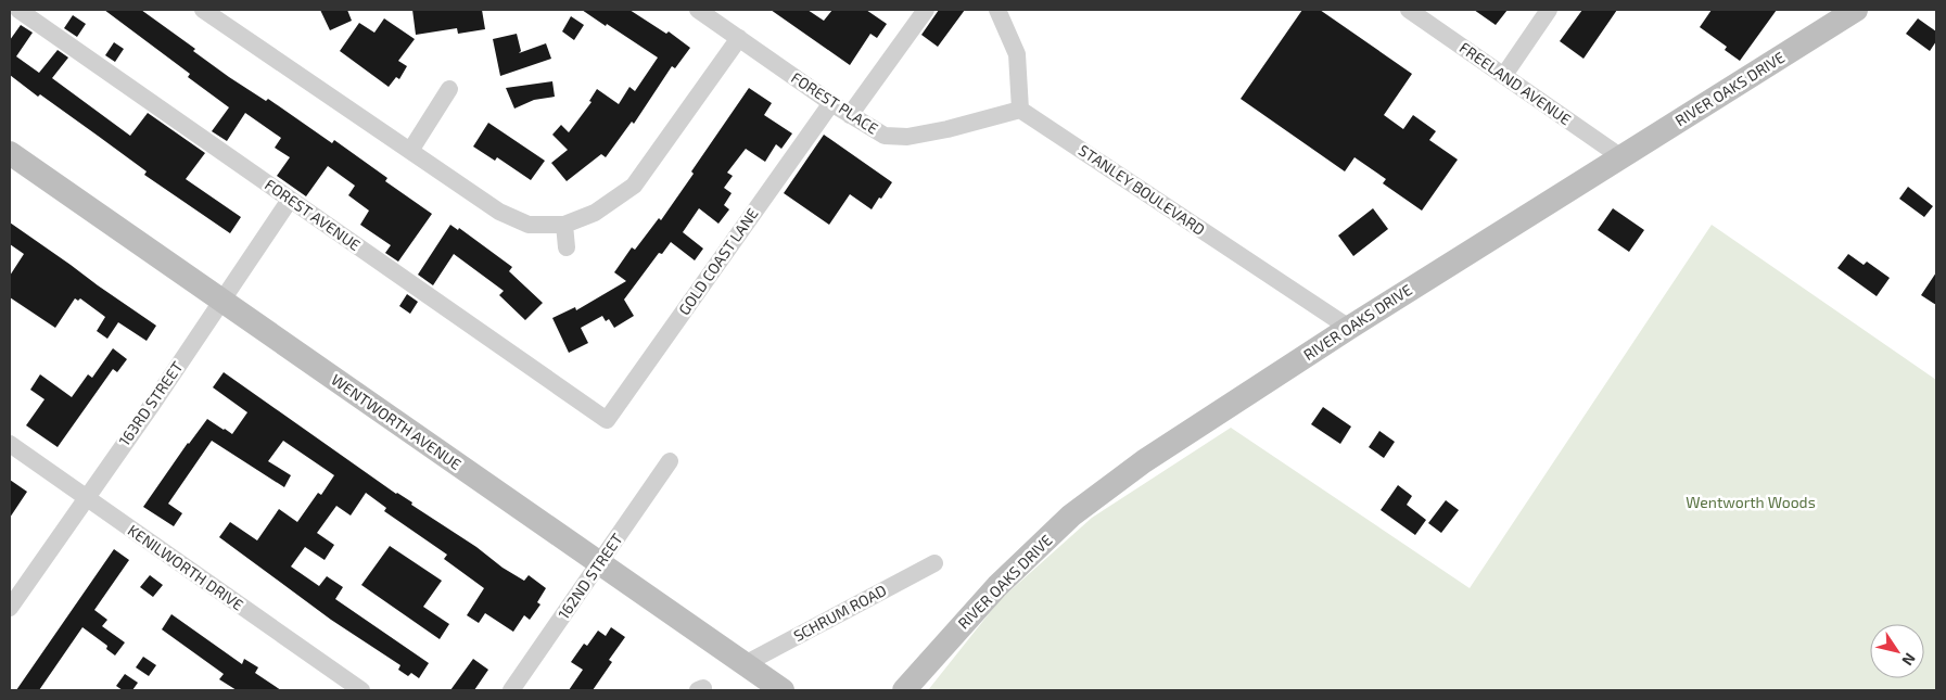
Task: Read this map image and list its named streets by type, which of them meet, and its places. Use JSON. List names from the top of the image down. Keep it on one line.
{"streets":{"main road":["RIVER OAKS DRIVE","WENTWORTH AVENUE"],"street":["FREELAND AVENUE","FOREST PLACE","STANLEY BOULEVARD","FOREST AVENUE","GOLD COAST LANE","163RD STREET","KENILWORTH DRIVE","162ND STREET","SCHRUM ROAD"]},"crossings":[["FREELAND AVENUE","RIVER OAKS DRIVE"],["RIVER OAKS DRIVE","STANLEY BOULEVARD"],["FOREST PLACE","STANLEY BOULEVARD"],["FOREST PLACE","GOLD COAST LANE"],["FOREST AVENUE","GOLD COAST LANE"],["FOREST AVENUE","163RD STREET"],["163RD STREET","WENTWORTH AVENUE"],["163RD STREET","KENILWORTH DRIVE"],["WENTWORTH AVENUE","162ND STREET"],["WENTWORTH AVENUE","SCHRUM ROAD"]],"parks":["Wentworth Woods"],"north":"bottom right"}
